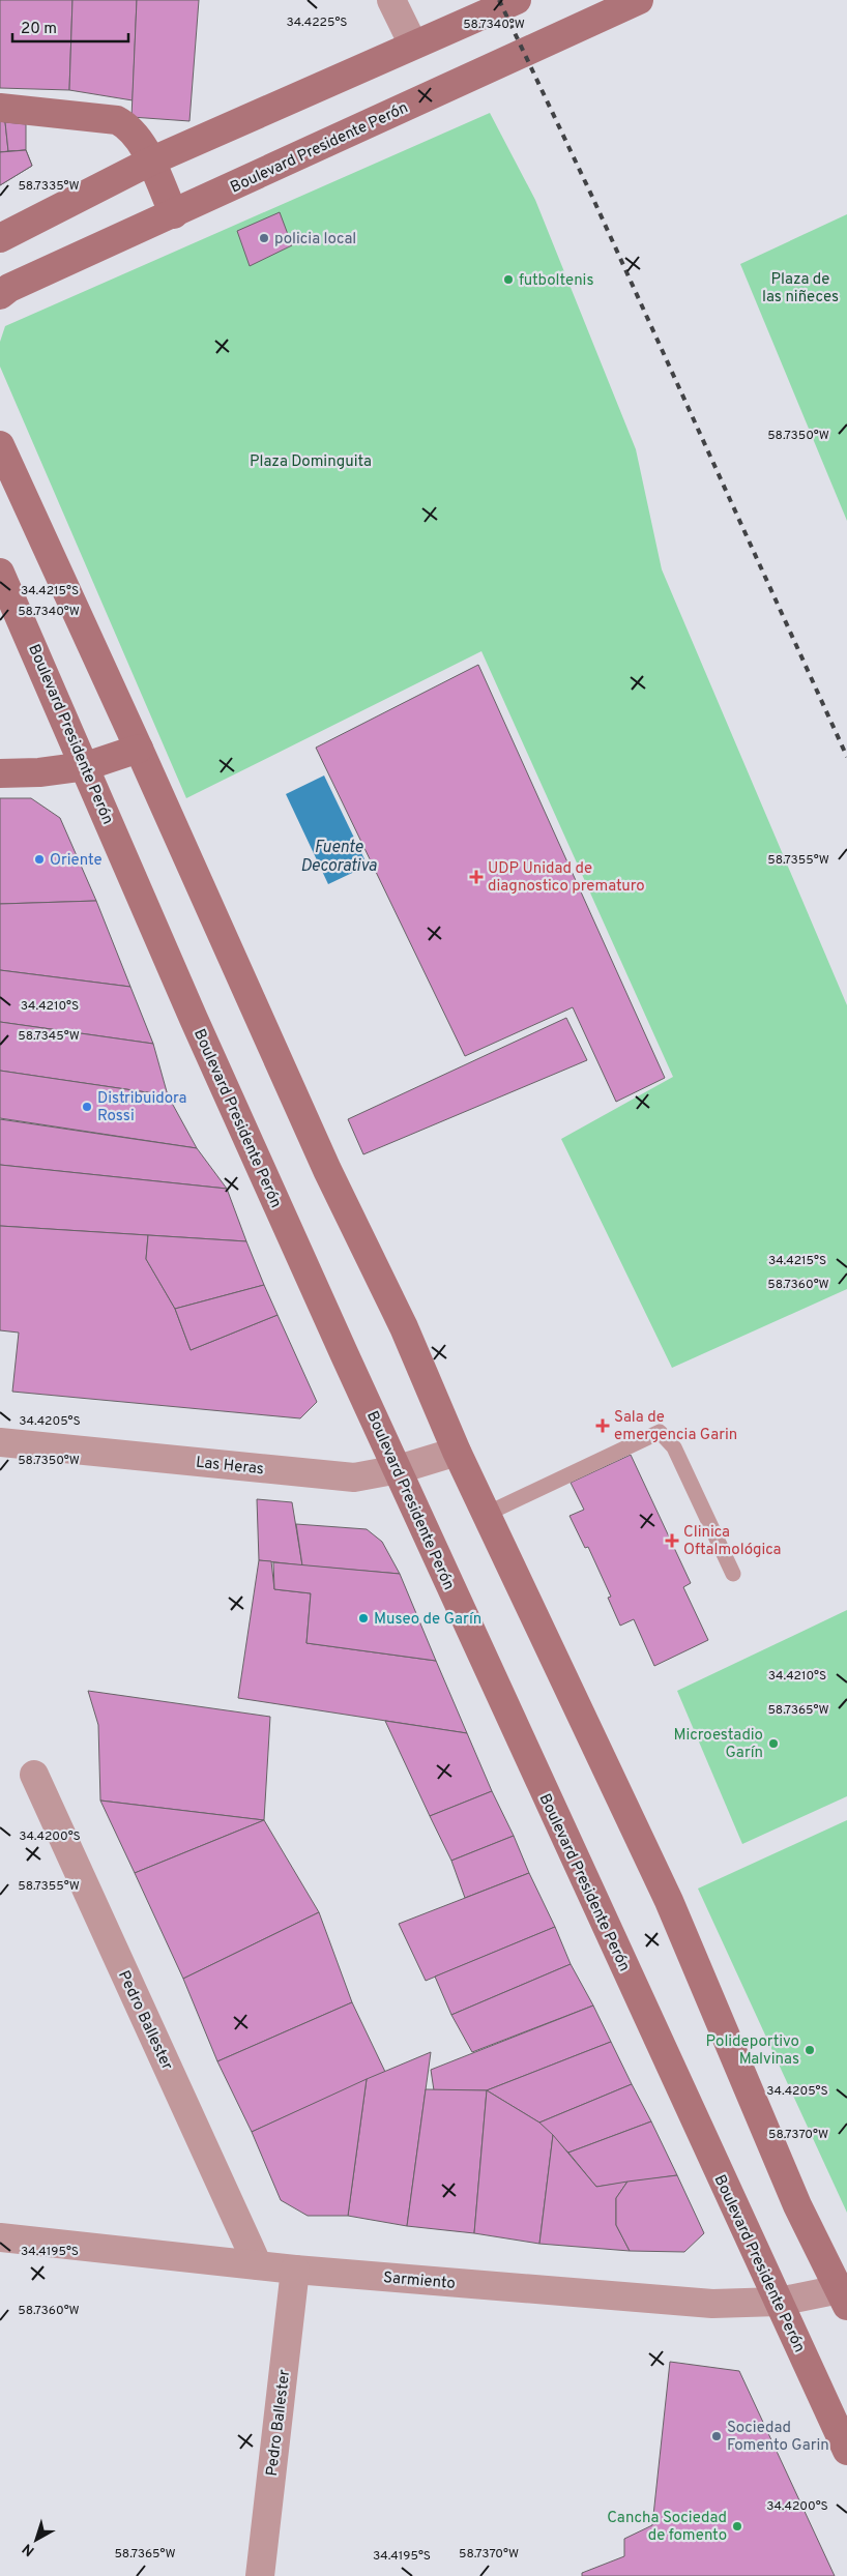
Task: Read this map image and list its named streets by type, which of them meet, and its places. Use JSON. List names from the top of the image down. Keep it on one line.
{"streets":{"street":["Boulevard Presidente Perón","Las Heras","Pedro Ballester","Sarmiento"]},"crossings":[["Boulevard Presidente Perón","Las Heras"],["Boulevard Presidente Perón","Sarmiento"],["Pedro Ballester","Sarmiento"]],"water":["Fuente Decorativa"],"parks":["Plaza de las niñeces","Plaza Dominguita"],"places":{"other":["policia local","futboltenis","Oriente","Distribuidora Rossi","Museo de Garín","Microestadio Garín","Polideportivo Malvinas","Sociedad Fomento Garin","Cancha Sociedad de fomento"],"health":["UDP Unidad de diagnostico prematuro","Sala de emergencia Garin","Clinica Oftalmológica"]},"scale_bar":"20 m","north":"bottom left","coordinates":["34.4225°S","58.7340°W","58.7335°W","58.7350°W","34.4215°S","58.7355°W","34.4210°S","58.7345°W","58.7360°W","34.4205°S","58.7365°W","34.4200°S","58.7370°W","34.4195°S"]}
